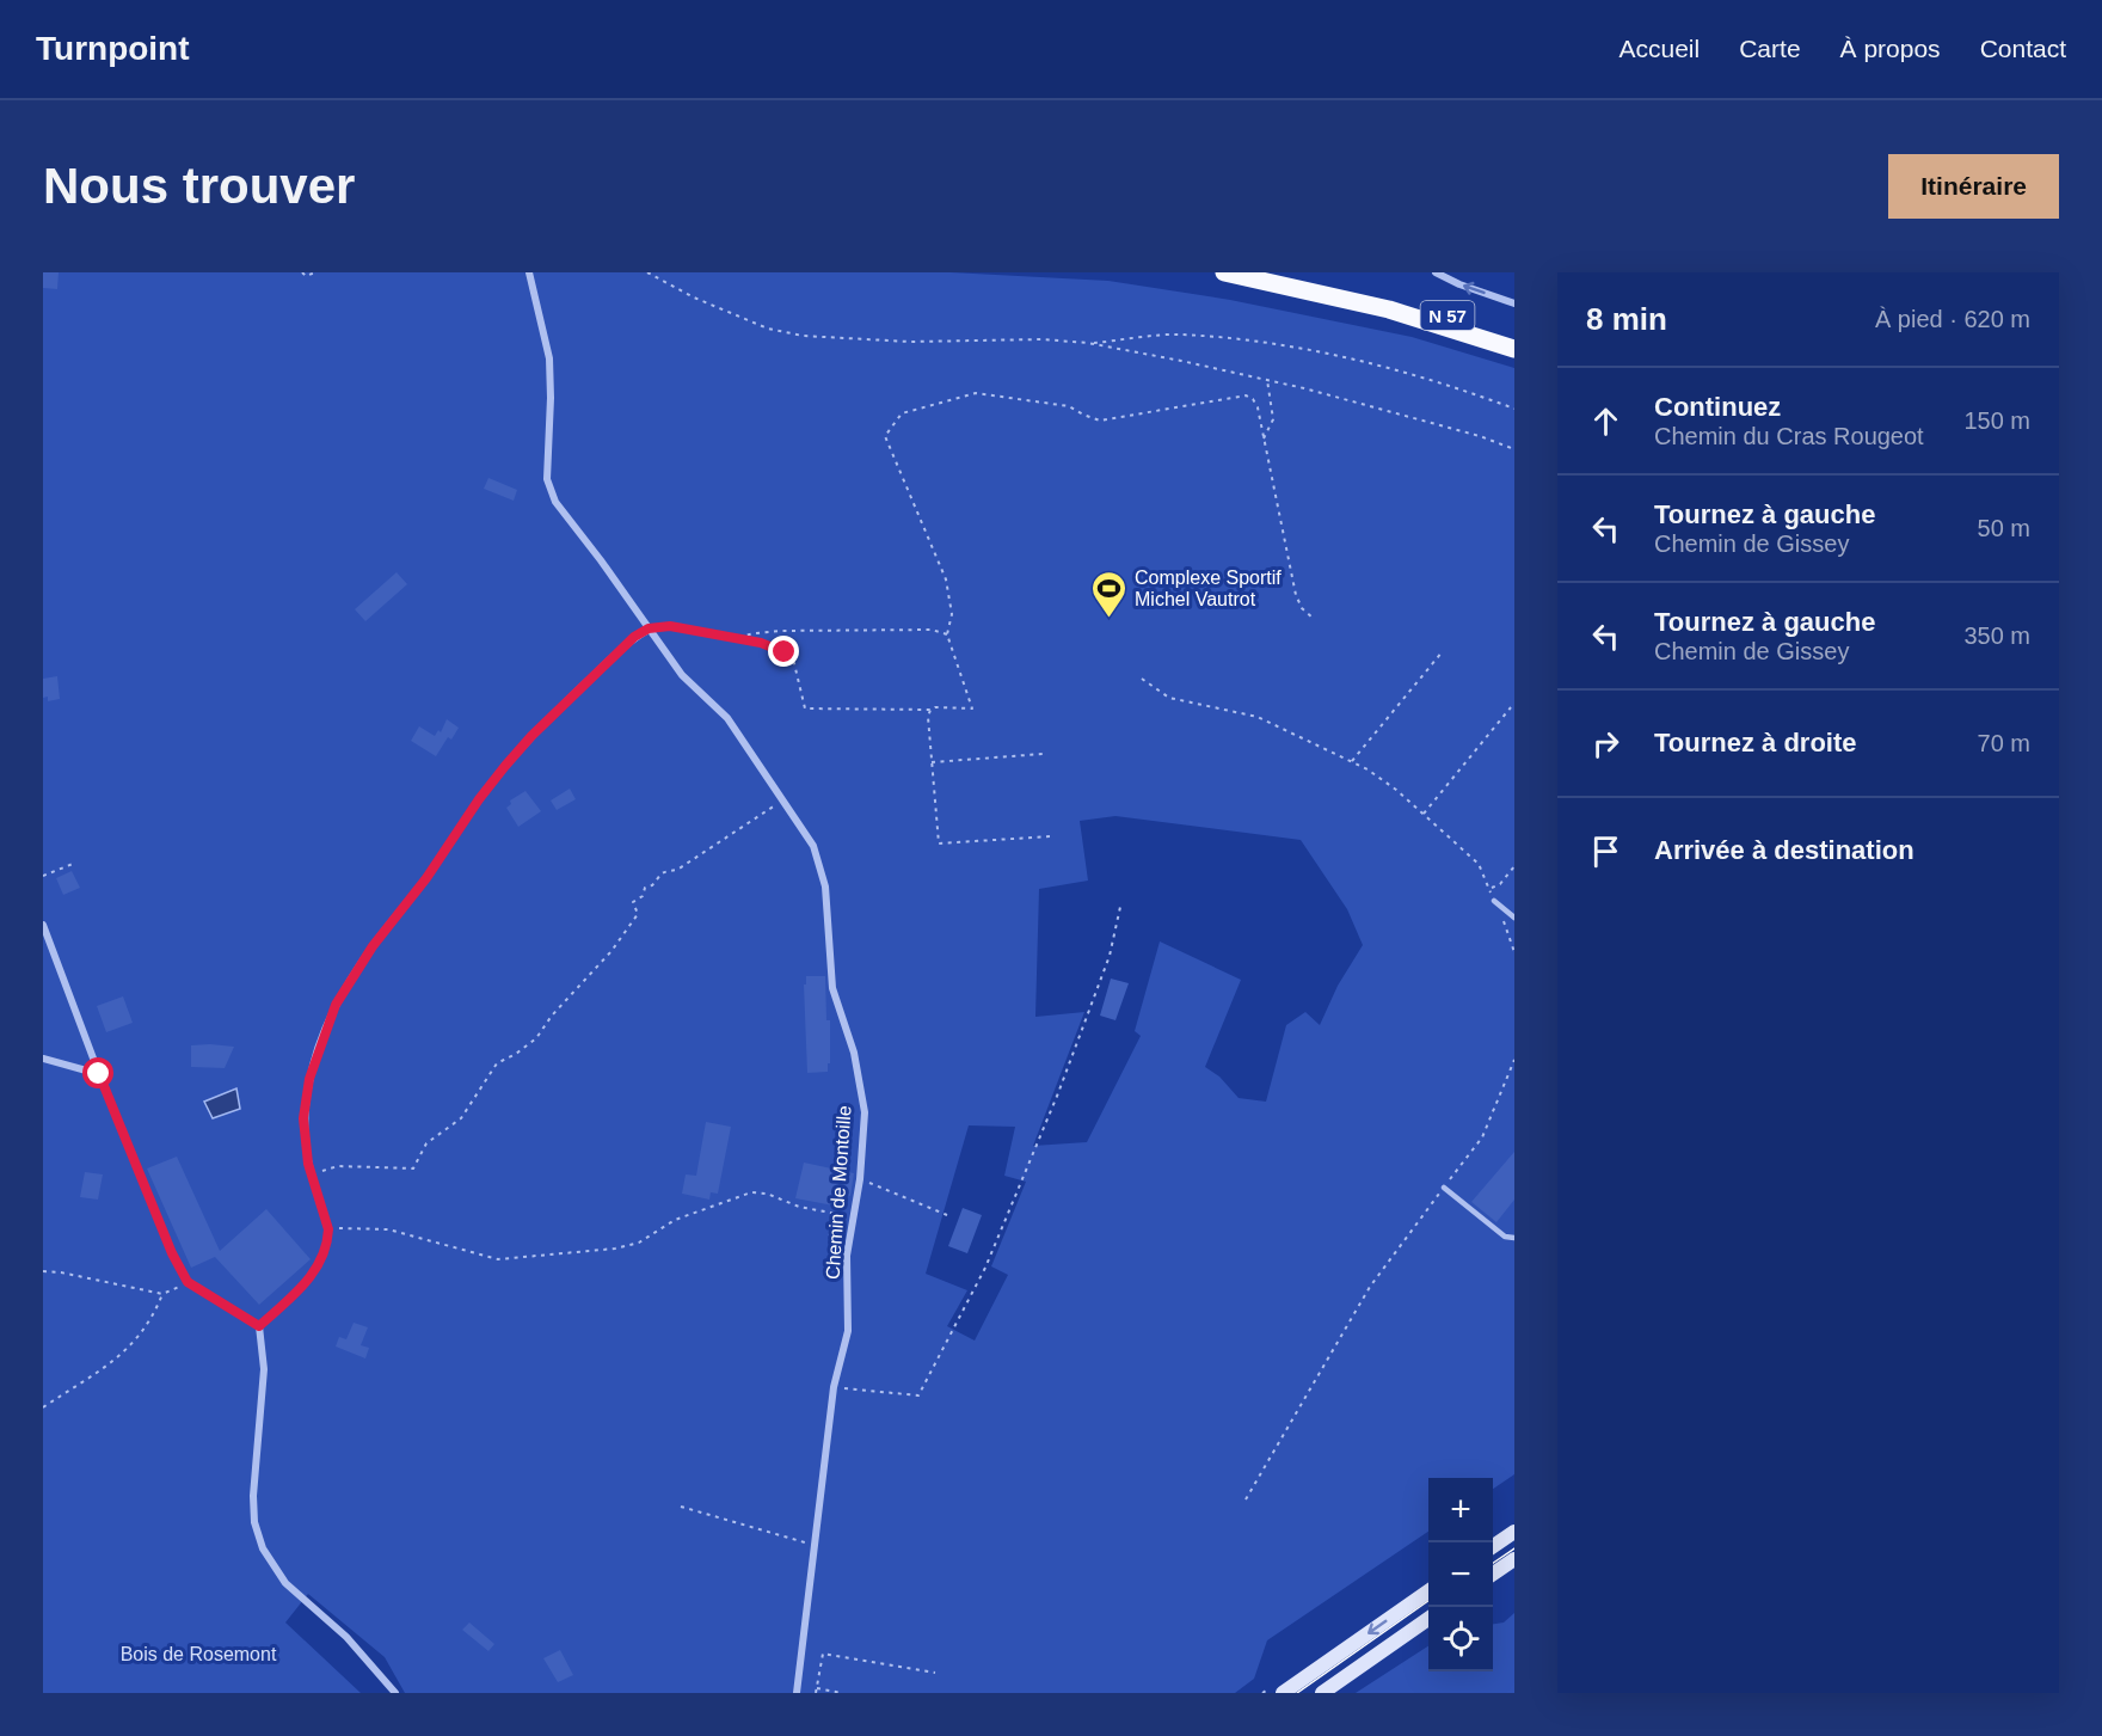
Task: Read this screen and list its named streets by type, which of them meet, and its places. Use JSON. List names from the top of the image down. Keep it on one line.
{"streets":{"main road":["N 57"],"street":["Chemin de Montoille"]},"parks":["Bois de Rosemont"],"places":{"sports":["Complexe Sportif Michel Vautrot"]},"page":{"header":"Turnpoint","nav":["Accueil","Carte","À propos","Contact"],"buttons":"Itinéraire","title":"Nous trouver","heading":["8 min","À pied · 620 m"],"list":[["Continuez","Chemin du Cras Rougeot","150 m"],["Tournez à gauche","Chemin de Gissey","50 m"],["Tournez à gauche","Chemin de Gissey","350 m"],["Tournez à droite","70 m"],"Arrivée à destination"],"map_buttons":["+","−"]}}
